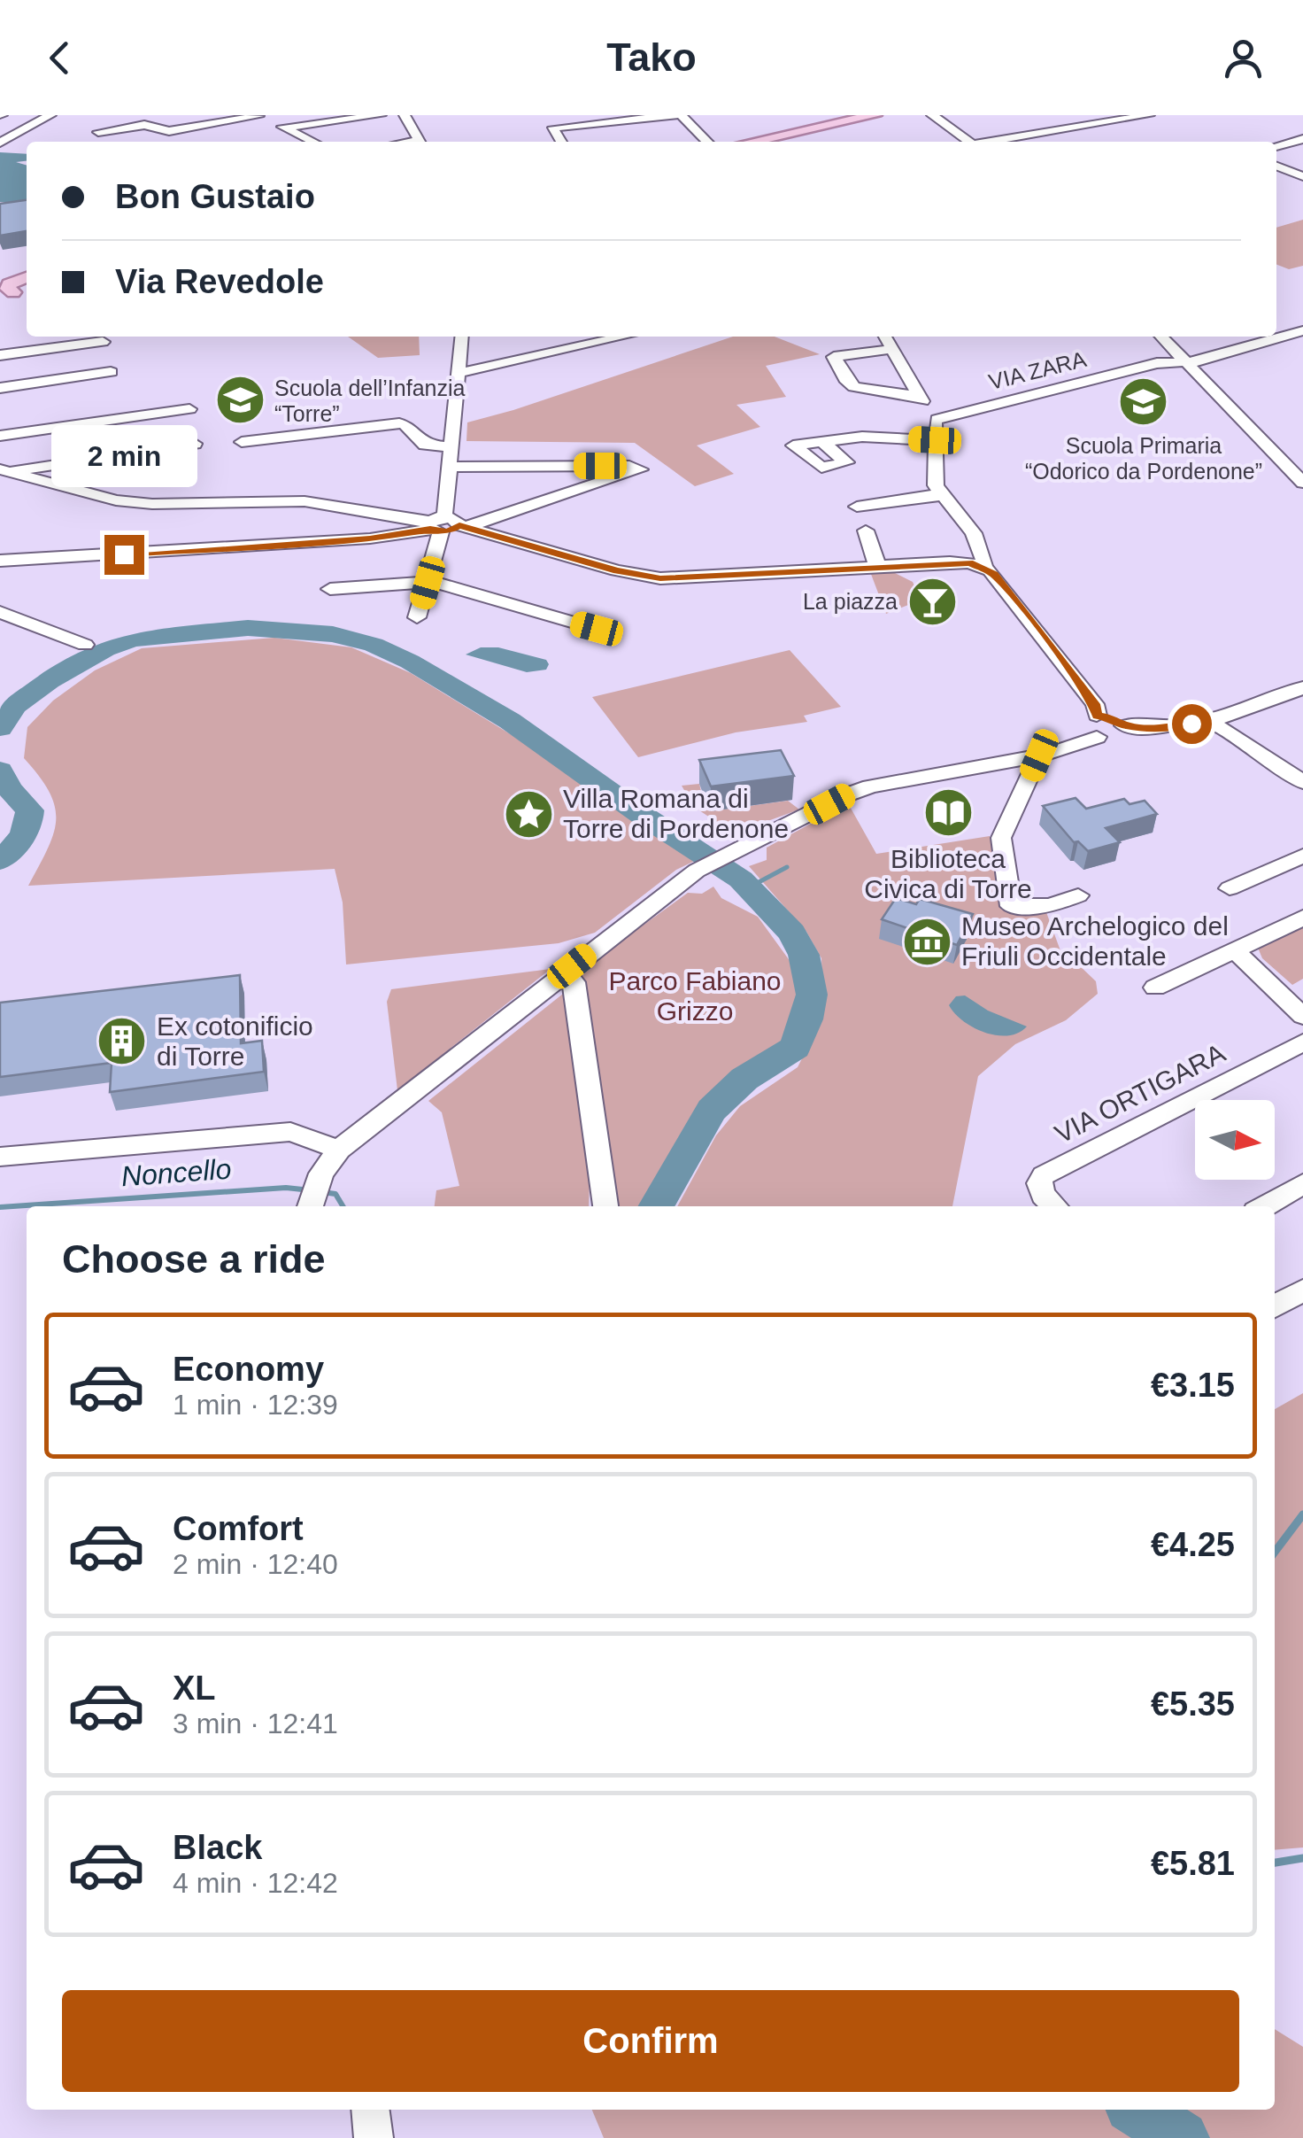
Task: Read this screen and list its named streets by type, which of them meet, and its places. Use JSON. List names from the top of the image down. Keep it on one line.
{"streets":{"street":["VIA ZARA","VIA ORTIGARA"]},"water":["Noncello"],"parks":["Parco Fabiano Grizzo"],"places":{"school or university":["Scuola dell’Infanzia “Torre”","Scuola Primaria “Odorico da Pordenone”"],"bar":["La piazza"],"library":["Biblioteca Civica di Torre"],"place":["Villa Romana di Torre di Pordenone"],"museum":["Museo Archelogico del Friuli Occidentale"],"building":["Ex cotonificio di Torre"]},"north":"right","page":{"header":"Tako","banner":["Bon Gustaio","Via Revedole"],"bubble":"2 min","heading":"Choose a ride","list":[{"name":"Economy","note":"1 min · 12:39","value":"€3.15"},{"name":"Comfort","note":"2 min · 12:40","value":"€4.25"},{"name":"XL","note":"3 min · 12:41","value":"€5.35"},{"name":"Black","note":"4 min · 12:42","value":"€5.81"}],"buttons":"Confirm"}}
